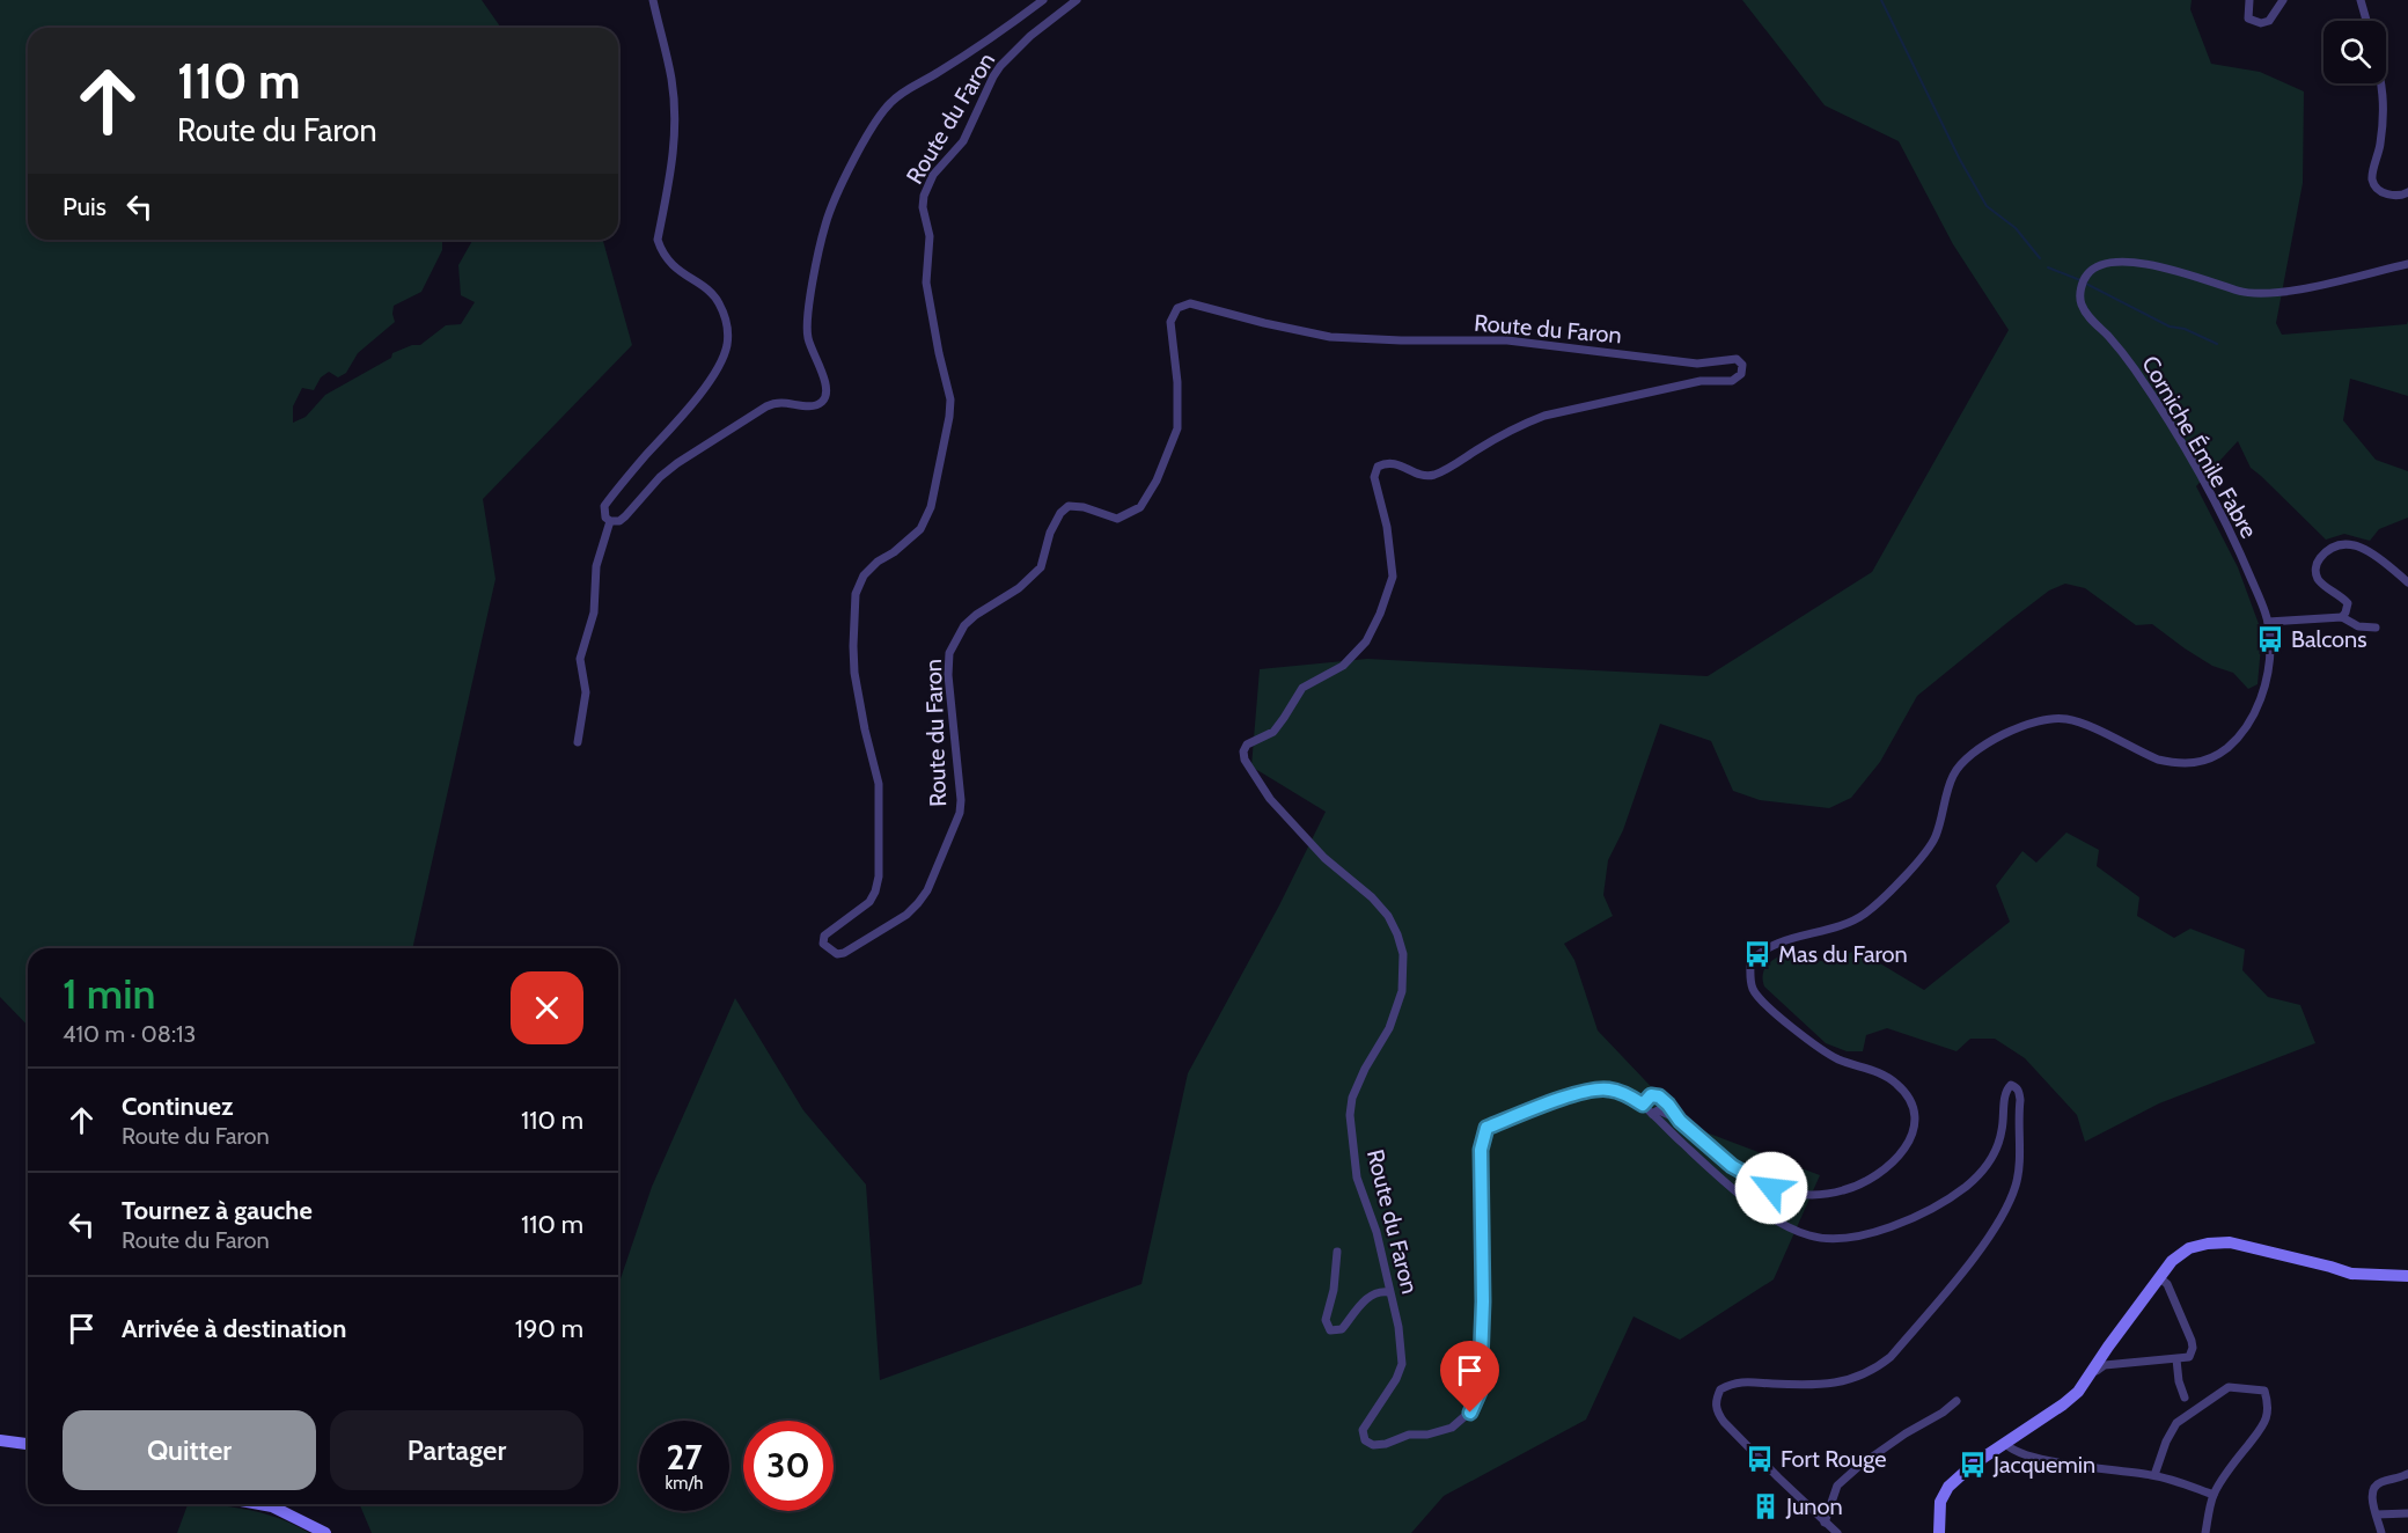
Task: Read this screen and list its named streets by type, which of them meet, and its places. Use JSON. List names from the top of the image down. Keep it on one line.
{"streets":{"street":["Route du Faron","Corniche Émile Fabre"]},"crossings":[["Route du Faron","Corniche Émile Fabre"]],"places":{"bus stop":["Balcons","Mas du Faron","Fort Rouge","Jacquemin"],"building":["Junon"]},"page":{"turn":["110 m","Route du Faron"],"then":"Puis","heading":["1 min","410 m · 08:13"],"list":[{"name":"Continuez","note":"Route du Faron","value":"110 m"},{"name":"Tournez à gauche","note":"Route du Faron","value":"110 m"},{"name":"Arrivée à destination","value":"190 m"}],"buttons":["Quitter","Partager"],"speed":"27 km/h","limit":"30"}}
